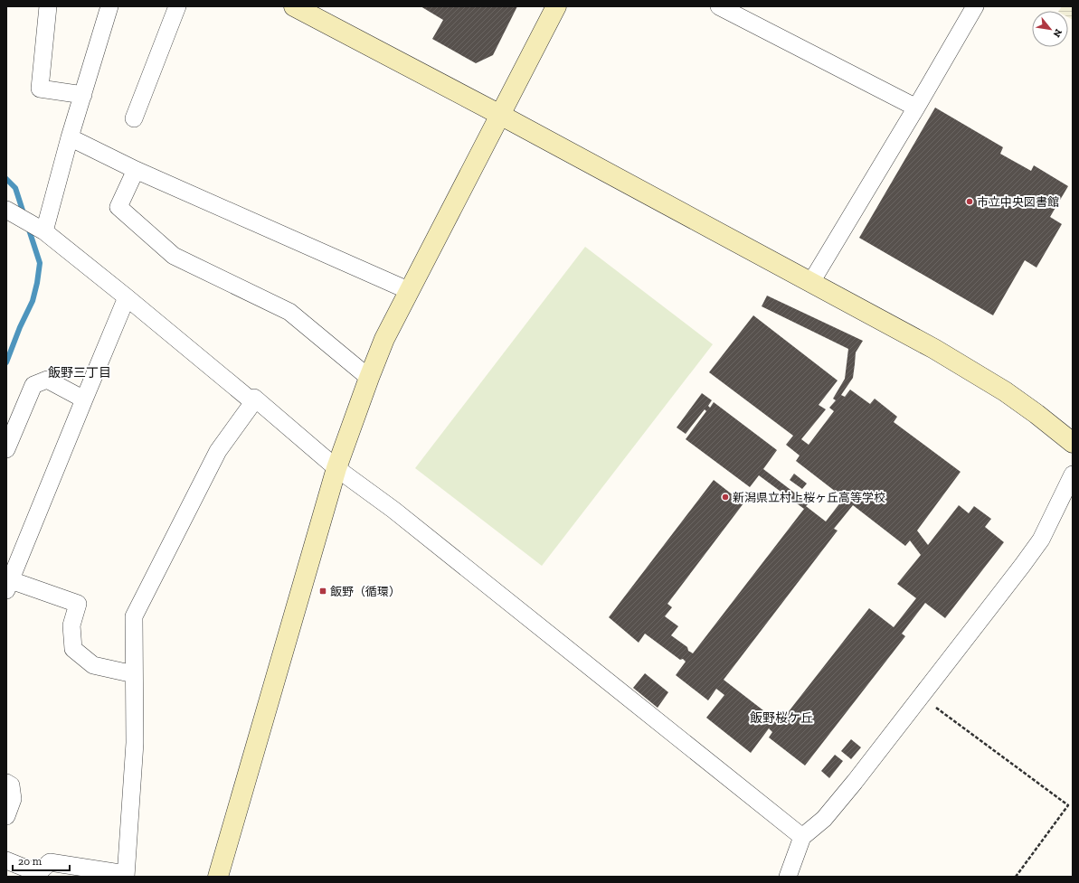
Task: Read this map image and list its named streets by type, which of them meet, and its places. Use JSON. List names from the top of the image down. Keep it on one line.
{"districts":["飯野三丁目","飯野桜ケ丘"],"places":{"other":["市立中央図書館","新潟県立村上桜ヶ丘高等学校"],"transit":["飯野（循環）"]},"scale_bar":"20 m","north":"bottom right"}
